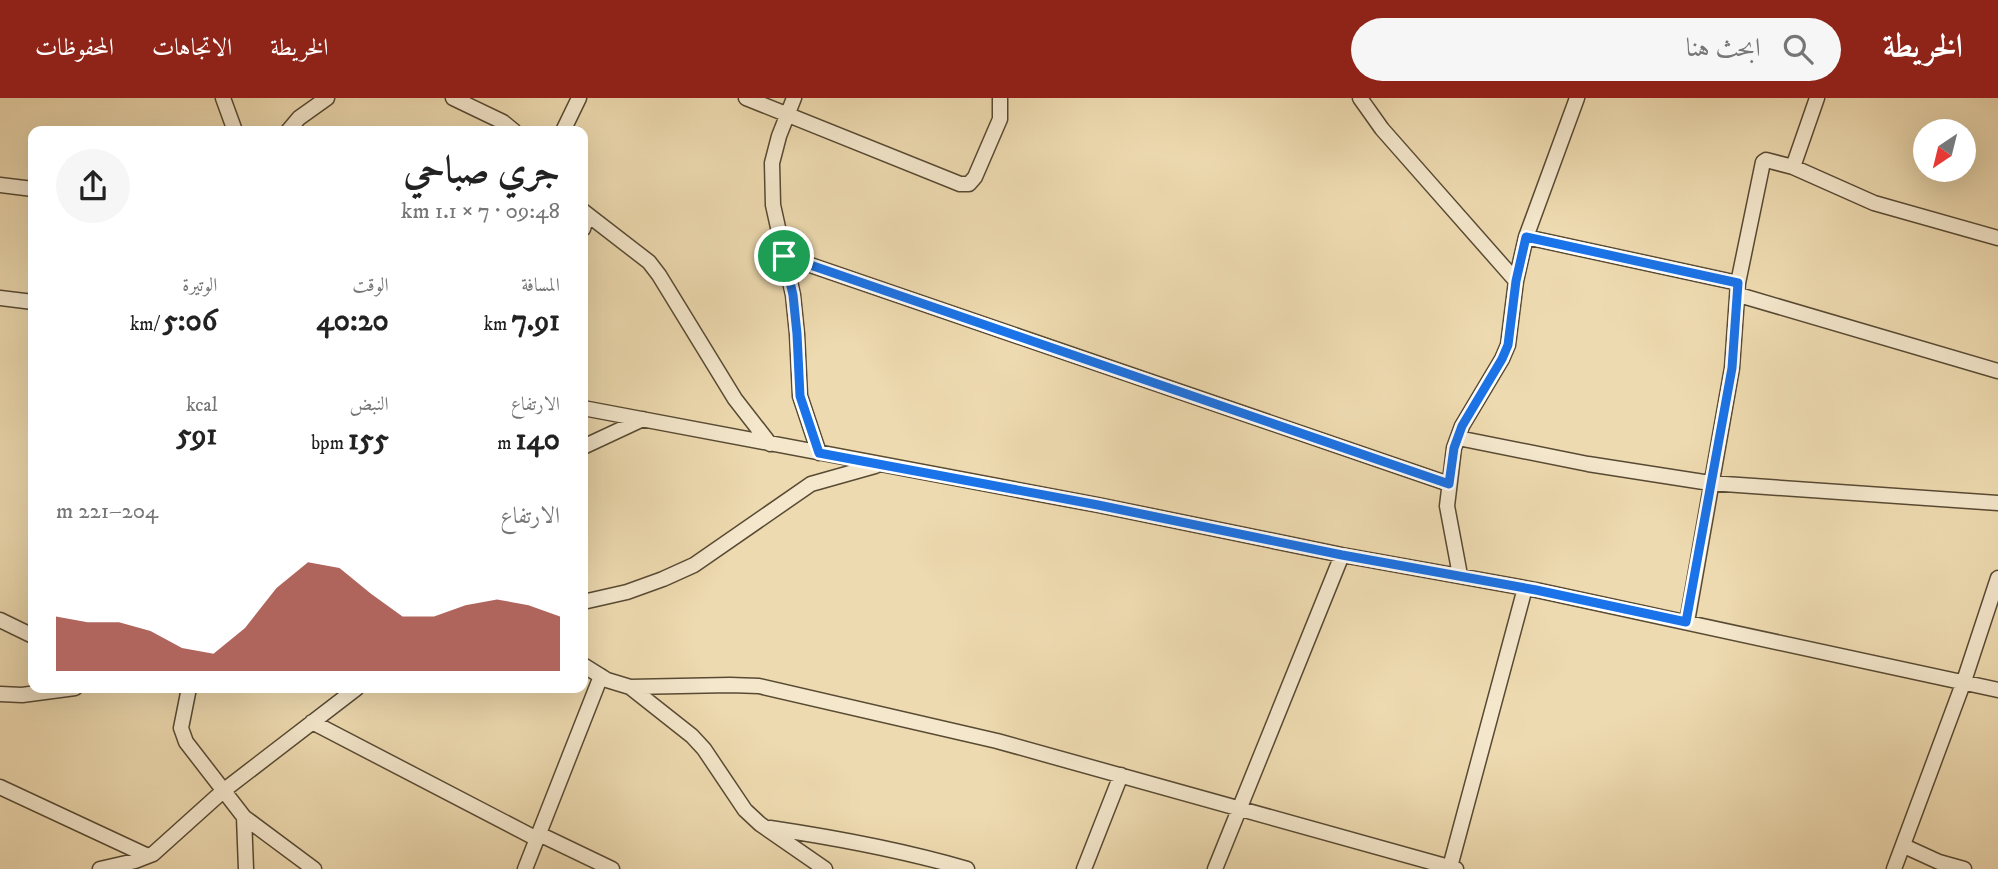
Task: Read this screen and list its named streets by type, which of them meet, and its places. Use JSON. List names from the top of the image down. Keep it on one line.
{"north":"bottom left","page":{"header":"الخريطة","search":"ابحث هنا","nav":["الخريطة","الاتجاهات","المحفوظات"],"heading":["جري صباحي","09:48 · 7 × 1.1 km"],"stats":[["المسافة","7.91 km"],["الوقت","40:20"],["الوتيرة","5:06 /km"],["الارتفاع","140 m"],["النبض","155 bpm"],["kcal","591"]],"chart":["الارتفاع","204–221 m"]}}
